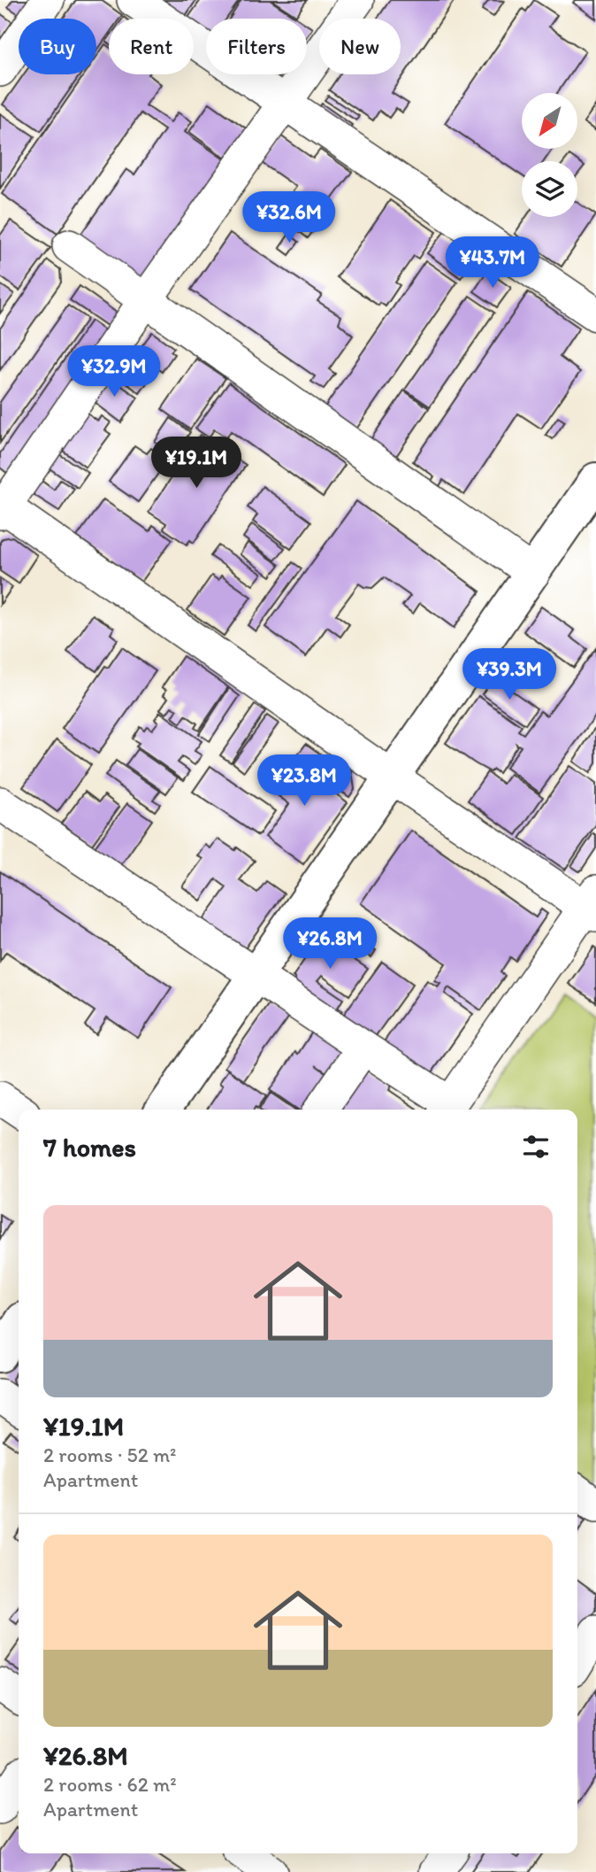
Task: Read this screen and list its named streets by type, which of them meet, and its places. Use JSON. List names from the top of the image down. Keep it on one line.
{"north":"bottom left","page":{"chip":["Buy","Rent","Filters","New"],"price":["¥32.6M","¥43.7M","¥32.9M","¥19.1M","¥39.3M","¥23.8M","¥26.8M"],"heading":"7 homes","list":[{"name":"¥19.1M","note":"2 rooms · 52 m² · Apartment"},{"name":"¥26.8M","note":"2 rooms · 62 m² · Apartment"}]}}
